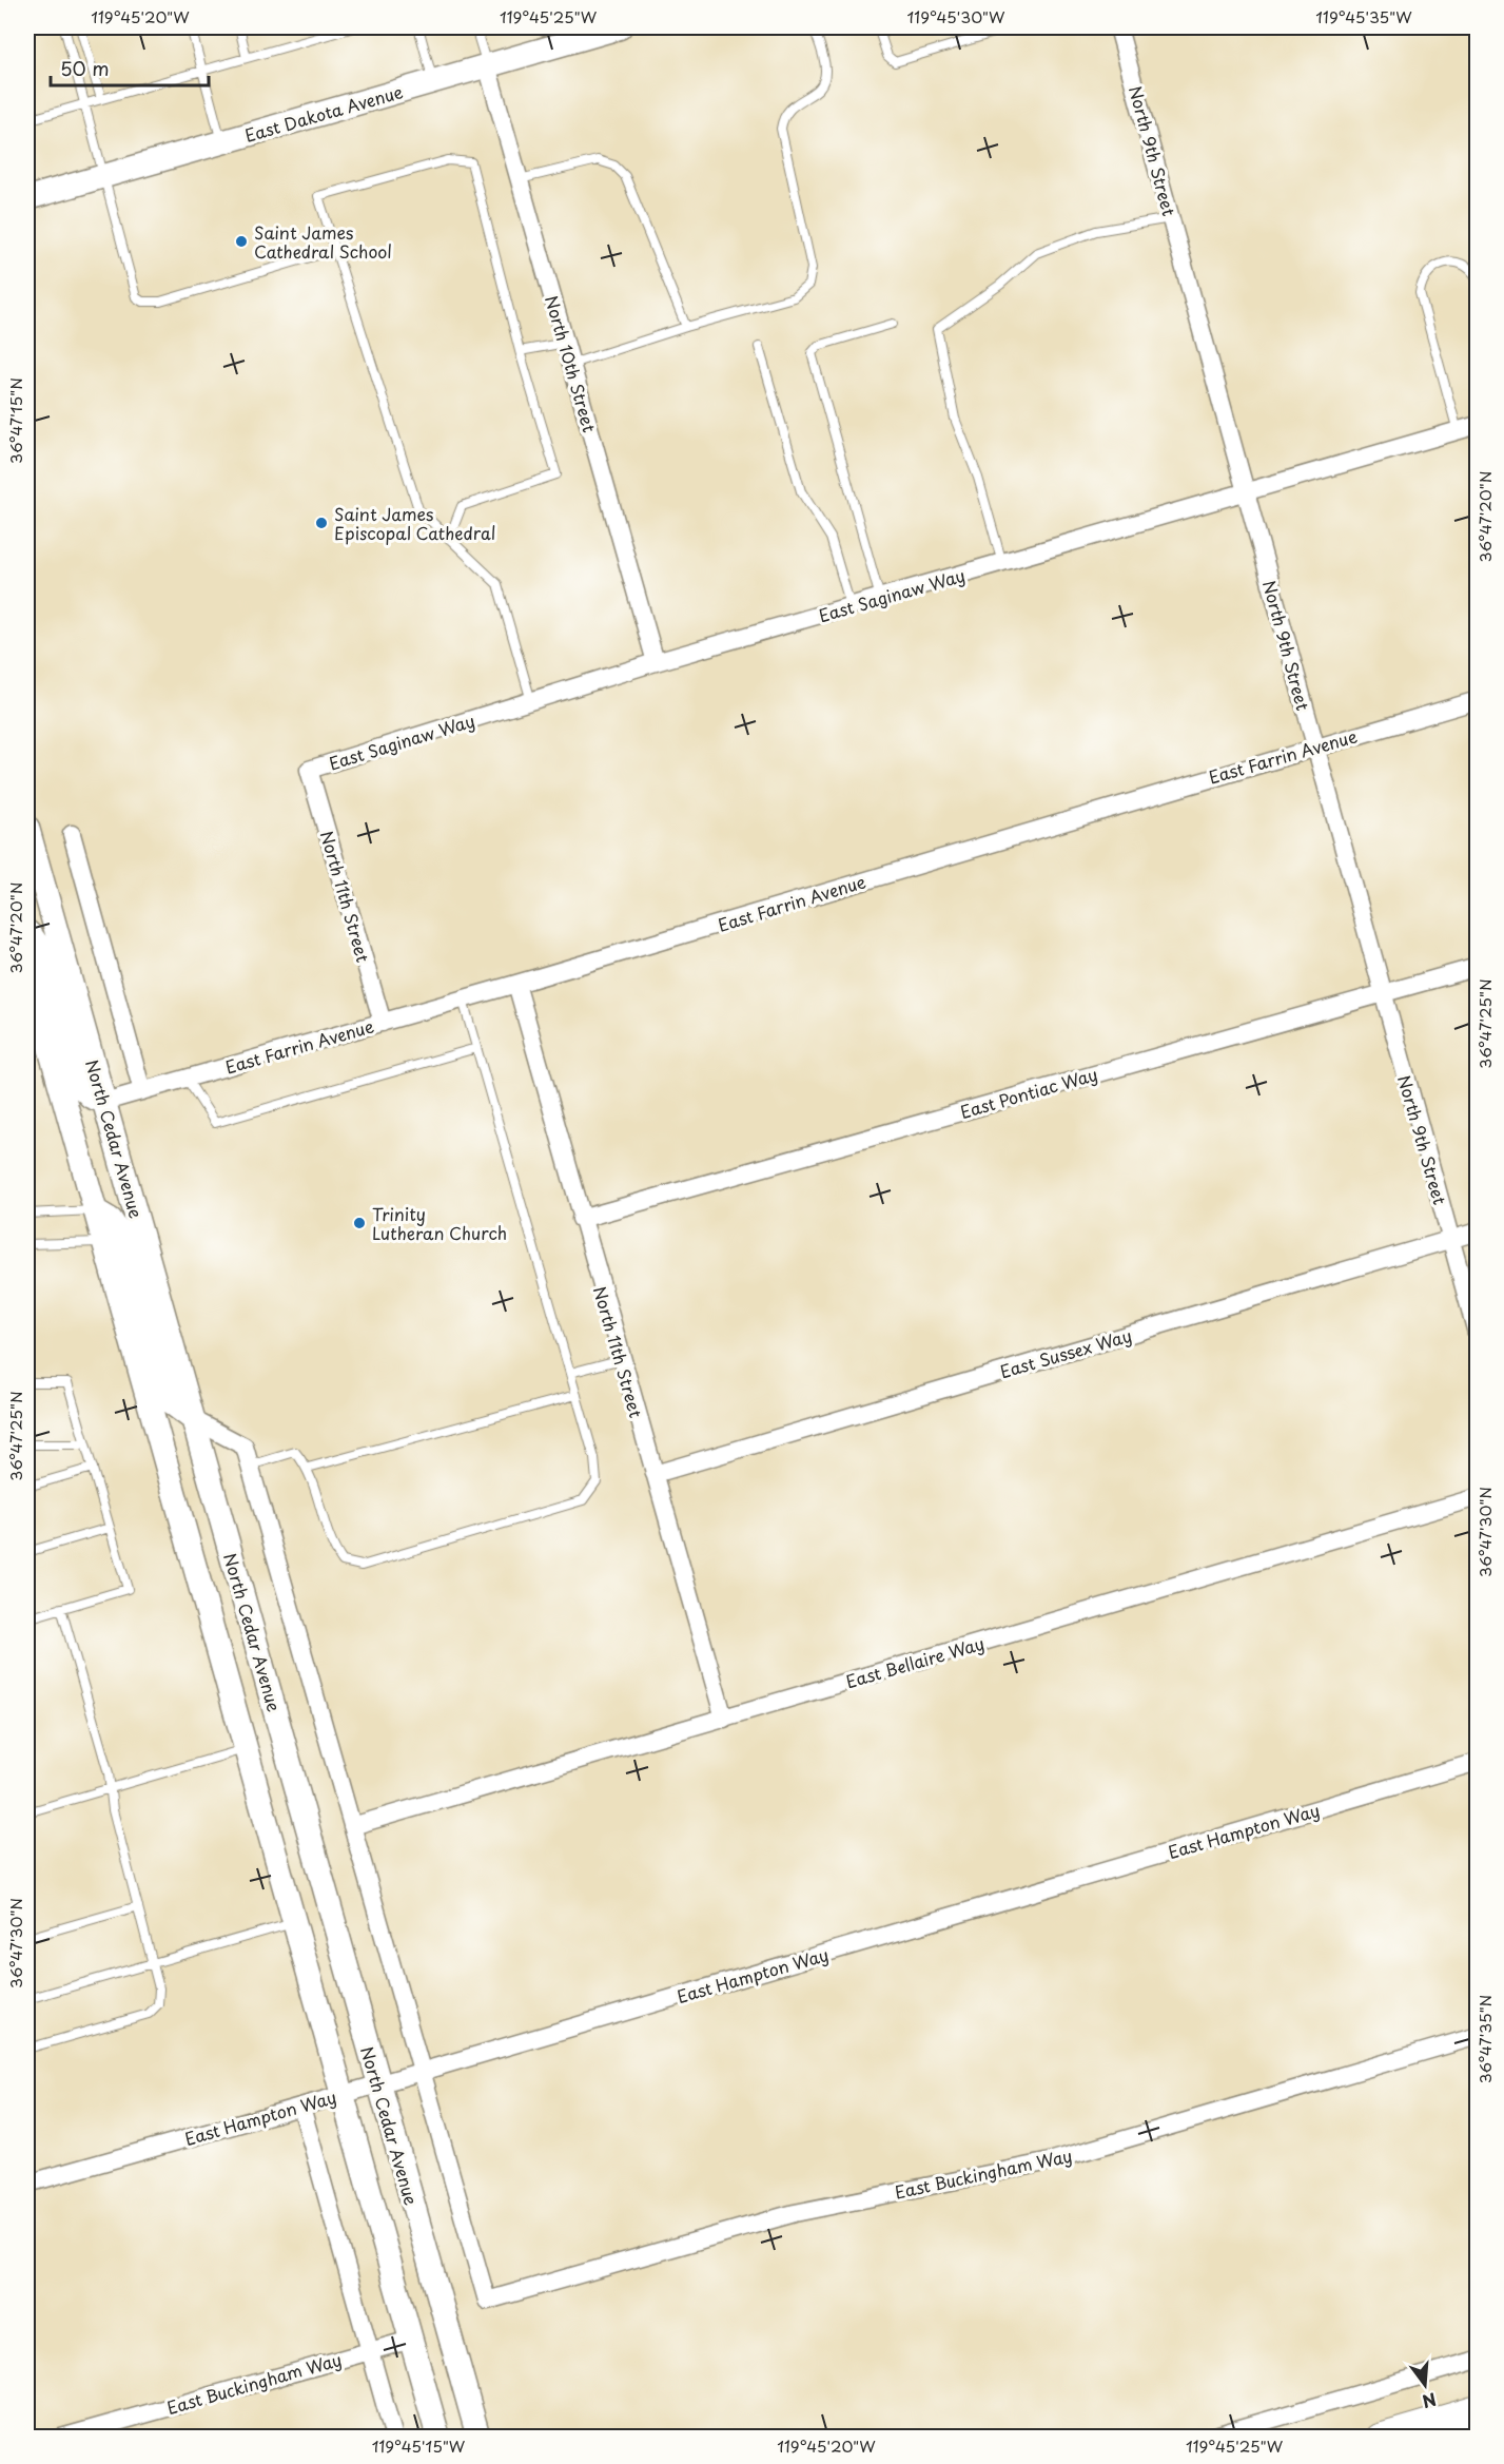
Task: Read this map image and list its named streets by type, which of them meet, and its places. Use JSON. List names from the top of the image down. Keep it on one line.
{"streets":{"main road":["East Dakota Avenue","North Cedar Avenue"],"street":["North 9th Street","North 10th Street","East Saginaw Way","East Farrin Avenue","North 11th Street","East Pontiac Way","East Sussex Way","East Bellaire Way","East Hampton Way","East Buckingham Way"]},"crossings":[["East Dakota Avenue","North 10th Street"],["North 9th Street","East Saginaw Way"],["North 9th Street","East Farrin Avenue"],["North 9th Street","East Pontiac Way"],["North 9th Street","East Sussex Way"],["North 10th Street","East Saginaw Way"],["East Saginaw Way","North 11th Street"],["East Farrin Avenue","North 11th Street"],["East Farrin Avenue","North Cedar Avenue"],["North 11th Street","East Pontiac Way"],["North 11th Street","East Sussex Way"],["North 11th Street","East Bellaire Way"],["North Cedar Avenue","East Hampton Way"],["East Hampton Way","East Buckingham Way"]],"places":["Saint James Cathedral School","Saint James Episcopal Cathedral","Trinity Lutheran Church"],"scale_bar":"50 m","north":"bottom","coordinates":["119°45'20\"W","119°45'25\"W","119°45'30\"W","119°45'35\"W","36°47'15\"N","36°47'20\"N","36°47'25\"N","36°47'30\"N","36°47'35\"N","119°45'15\"W"]}
